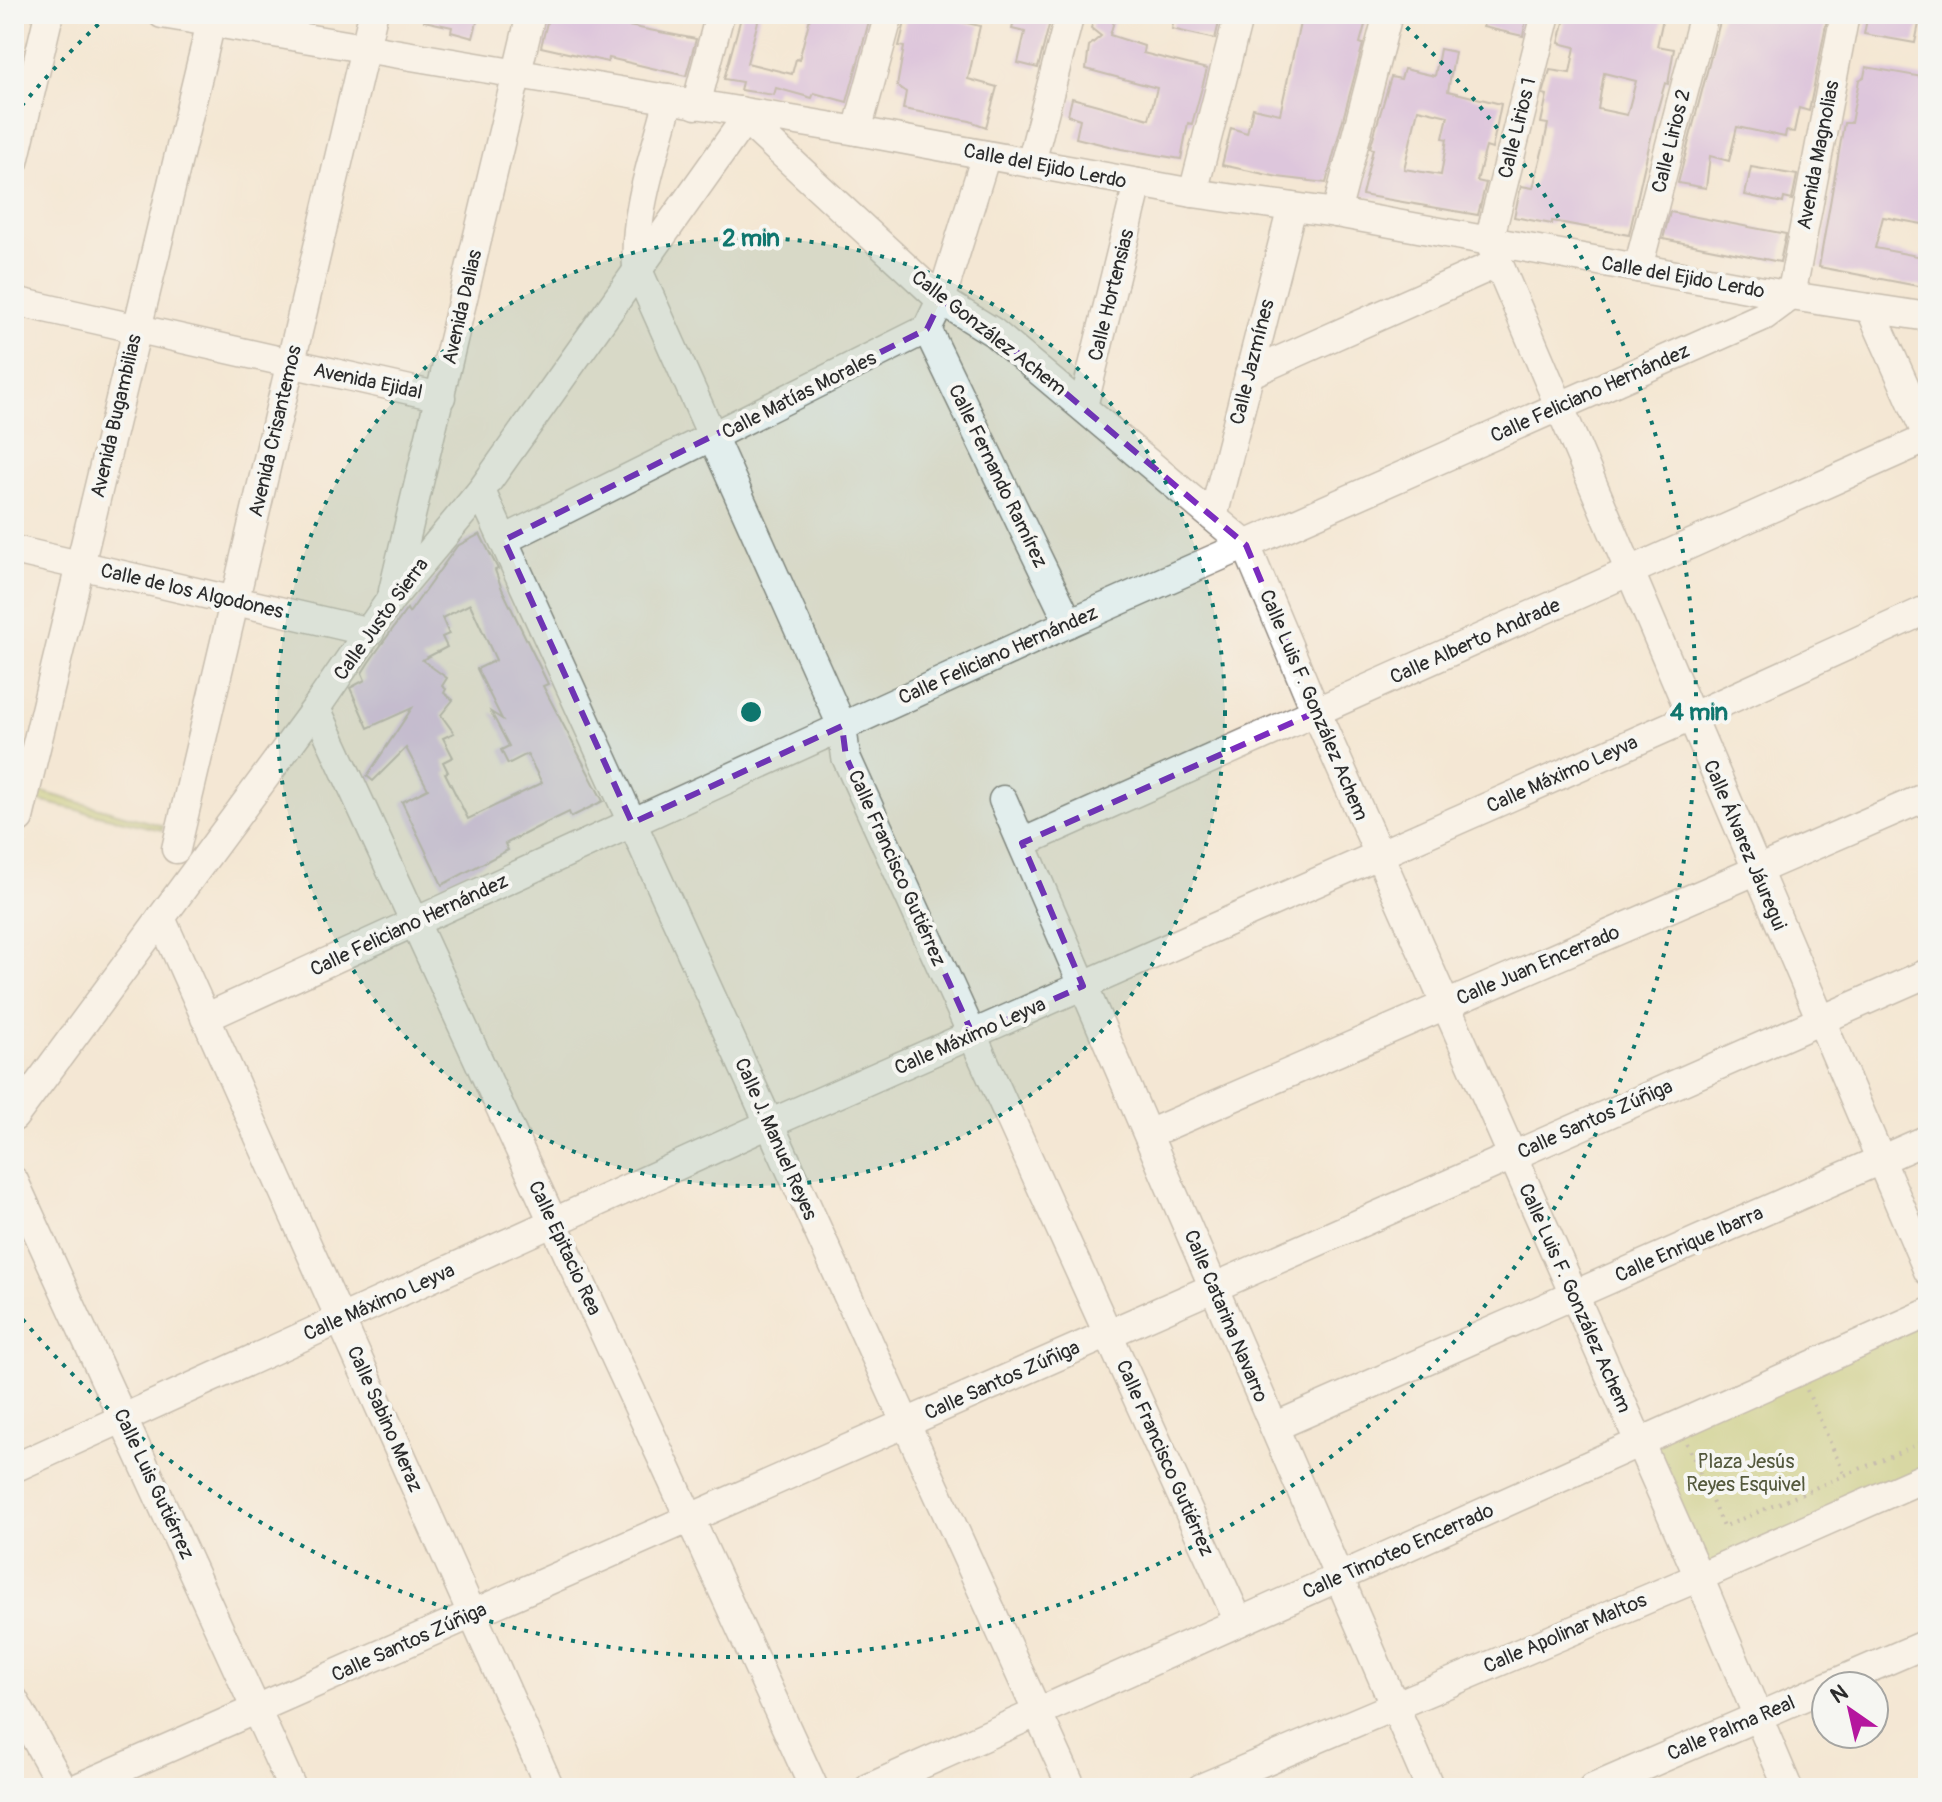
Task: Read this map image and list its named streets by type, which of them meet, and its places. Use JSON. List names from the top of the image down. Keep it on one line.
{"streets":{"street":["Calle Lirios 1","Calle Lirios 2","Avenida Magnolias","Calle del Ejido Lerdo","Calle Hortensias","Avenida Dalias","Calle González Achem","Calle Jazmínes","Avenida Ejidal","Calle Feliciano Hernández","Calle Matías Morales","Avenida Bugambilias","Avenida Crisantemos","Calle Fernando Ramírez","Calle de los Algodones","Calle Justo Sierra","Calle Alberto Andrade","Calle Luis F. González Achem","Calle Máximo Leyva","Calle Álvarez Jáuregui","Calle Francisco Gutiérrez","Calle Juan Encerrado","Calle Santos Zúñiga","Calle J. Manuel Reyes","Calle Enrique Ibarra","Calle Epitacio Rea","Calle Catarina Navarro","Calle Sabino Meraz","Calle Luis Gutiérrez","Calle Timoteo Encerrado","Calle Apolinar Maltos","Calle Palma Real"]},"crossings":[["Calle Lirios 1","Calle del Ejido Lerdo"],["Calle Lirios 1","Calle Álvarez Jáuregui"],["Calle Lirios 2","Calle del Ejido Lerdo"],["Avenida Magnolias","Calle del Ejido Lerdo"],["Avenida Magnolias","Calle Feliciano Hernández"],["Calle del Ejido Lerdo","Calle Hortensias"],["Calle del Ejido Lerdo","Avenida Dalias"],["Calle del Ejido Lerdo","Calle González Achem"],["Calle del Ejido Lerdo","Calle Jazmínes"],["Calle del Ejido Lerdo","Calle Feliciano Hernández"],["Calle del Ejido Lerdo","Avenida Bugambilias"],["Calle del Ejido Lerdo","Avenida Crisantemos"],["Calle del Ejido Lerdo","Calle Justo Sierra"],["Calle del Ejido Lerdo","Calle Álvarez Jáuregui"],["Calle del Ejido Lerdo","Calle Francisco Gutiérrez"],["Calle Hortensias","Calle González Achem"],["Avenida Dalias","Avenida Ejidal"],["Avenida Dalias","Calle Justo Sierra"],["Calle González Achem","Calle Jazmínes"],["Calle González Achem","Calle Feliciano Hernández"],["Calle González Achem","Calle Justo Sierra"],["Calle González Achem","Calle Luis F. González Achem"],["Avenida Ejidal","Avenida Bugambilias"],["Avenida Ejidal","Avenida Crisantemos"],["Calle Feliciano Hernández","Calle Fernando Ramírez"],["Calle Feliciano Hernández","Calle Luis F. González Achem"],["Calle Feliciano Hernández","Calle Álvarez Jáuregui"],["Calle Feliciano Hernández","Calle Francisco Gutiérrez"],["Calle Feliciano Hernández","Calle J. Manuel Reyes"],["Calle Feliciano Hernández","Calle Epitacio Rea"],["Calle Feliciano Hernández","Calle Sabino Meraz"],["Calle Matías Morales","Calle Fernando Ramírez"],["Calle Matías Morales","Calle Francisco Gutiérrez"],["Calle Matías Morales","Calle J. Manuel Reyes"],["Avenida Bugambilias","Calle de los Algodones"],["Avenida Crisantemos","Calle de los Algodones"],["Calle de los Algodones","Calle Justo Sierra"],["Calle Justo Sierra","Calle Francisco Gutiérrez"],["Calle Justo Sierra","Calle J. Manuel Reyes"],["Calle Justo Sierra","Calle Epitacio Rea"],["Calle Justo Sierra","Calle Sabino Meraz"],["Calle Alberto Andrade","Calle Luis F. González Achem"],["Calle Alberto Andrade","Calle Álvarez Jáuregui"],["Calle Alberto Andrade","Calle Catarina Navarro"],["Calle Luis F. González Achem","Calle Máximo Leyva"],["Calle Luis F. González Achem","Calle Juan Encerrado"],["Calle Luis F. González Achem","Calle Santos Zúñiga"],["Calle Luis F. González Achem","Calle Enrique Ibarra"],["Calle Luis F. González Achem","Calle Timoteo Encerrado"],["Calle Luis F. González Achem","Calle Apolinar Maltos"],["Calle Luis F. González Achem","Calle Palma Real"],["Calle Máximo Leyva","Calle Álvarez Jáuregui"],["Calle Máximo Leyva","Calle Francisco Gutiérrez"],["Calle Máximo Leyva","Calle J. Manuel Reyes"],["Calle Máximo Leyva","Calle Epitacio Rea"],["Calle Máximo Leyva","Calle Catarina Navarro"],["Calle Máximo Leyva","Calle Sabino Meraz"],["Calle Máximo Leyva","Calle Luis Gutiérrez"],["Calle Álvarez Jáuregui","Calle Juan Encerrado"],["Calle Álvarez Jáuregui","Calle Santos Zúñiga"],["Calle Álvarez Jáuregui","Calle Enrique Ibarra"],["Calle Francisco Gutiérrez","Calle Santos Zúñiga"],["Calle Francisco Gutiérrez","Calle Timoteo Encerrado"],["Calle Juan Encerrado","Calle Catarina Navarro"],["Calle Santos Zúñiga","Calle J. Manuel Reyes"],["Calle Santos Zúñiga","Calle Epitacio Rea"],["Calle Santos Zúñiga","Calle Catarina Navarro"],["Calle Santos Zúñiga","Calle Sabino Meraz"],["Calle Santos Zúñiga","Calle Luis Gutiérrez"],["Calle J. Manuel Reyes","Calle Timoteo Encerrado"],["Calle Enrique Ibarra","Calle Catarina Navarro"],["Calle Catarina Navarro","Calle Timoteo Encerrado"],["Calle Catarina Navarro","Calle Apolinar Maltos"]],"parks":["Plaza Jesús Reyes Esquivel"],"north":"top left","rings":["2 min","4 min"]}
